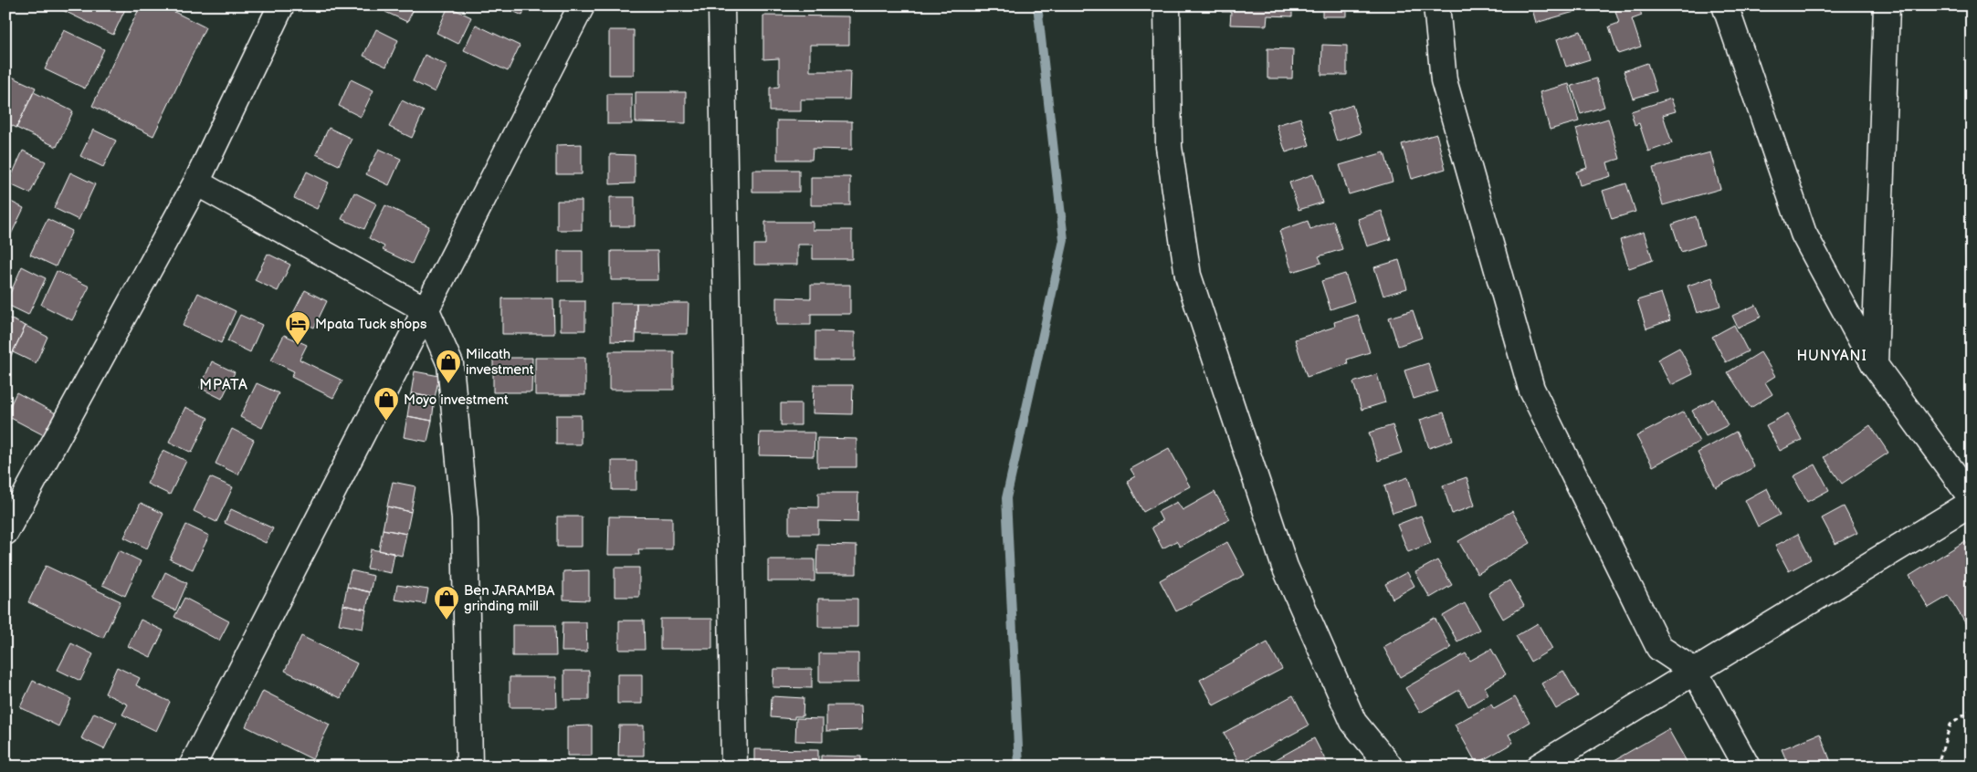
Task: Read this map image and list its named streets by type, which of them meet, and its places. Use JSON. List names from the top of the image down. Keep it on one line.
{"districts":["HUNYANI","MPATA"],"places":{"hotel":["Mpata Tuck shops"],"shop":["Milcath investment","Moyo investment","Ben JARAMBA grinding mill"]}}
